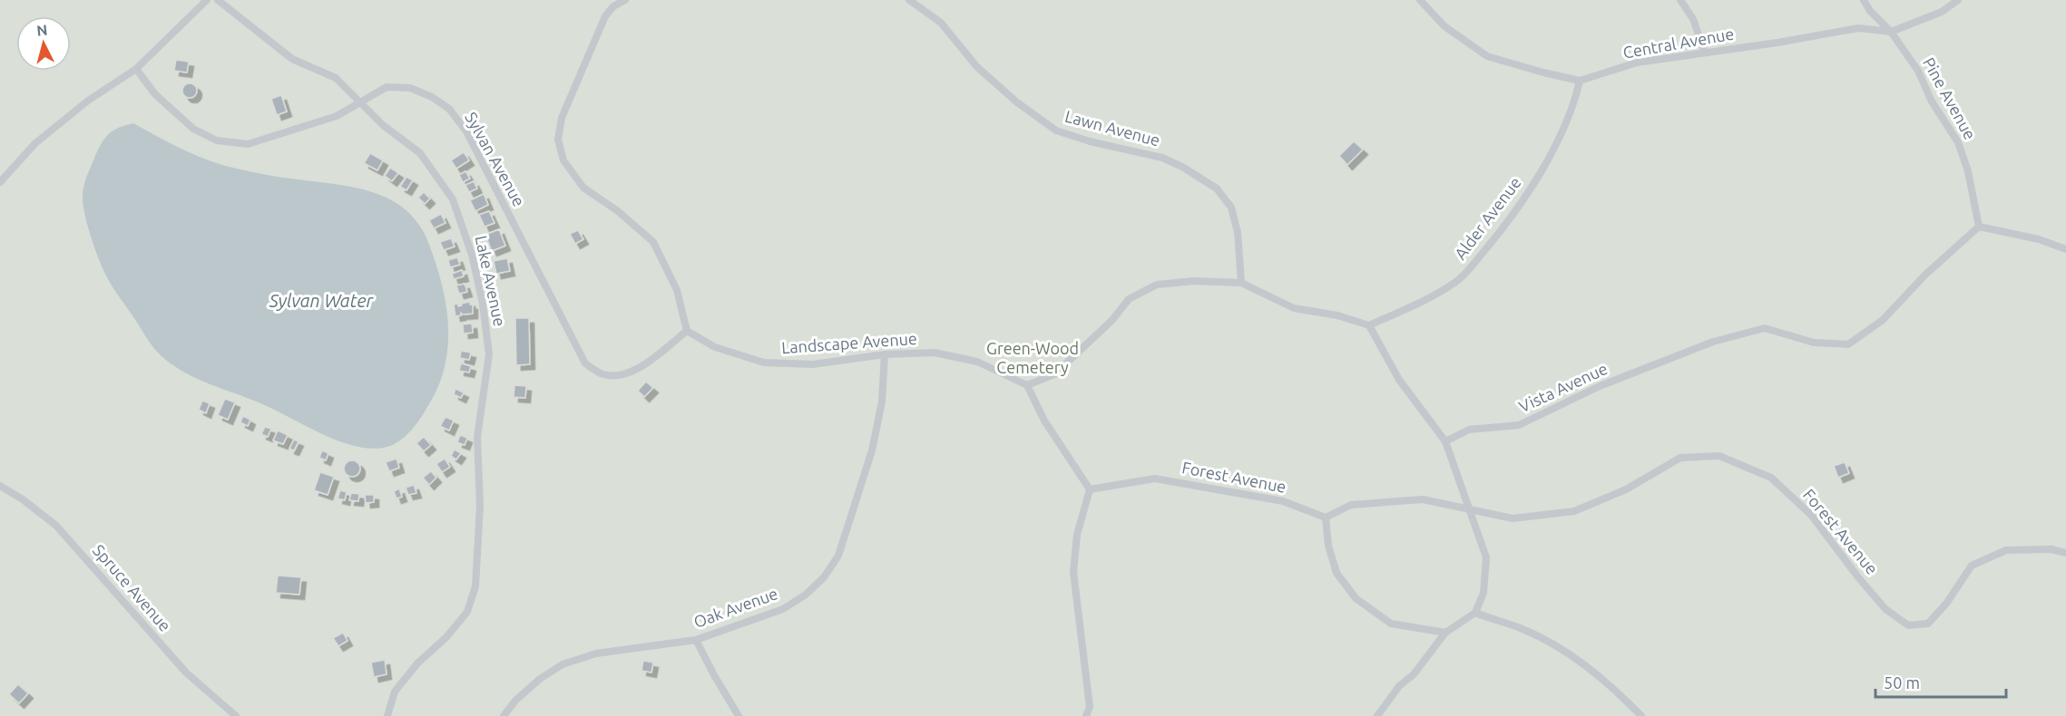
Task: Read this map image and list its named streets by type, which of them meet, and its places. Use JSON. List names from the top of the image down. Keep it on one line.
{"streets":{"lane":["Central Avenue","Pine Avenue","Lawn Avenue","Sylvan Avenue","Alder Avenue","Lake Avenue","Landscape Avenue","Vista Avenue","Forest Avenue","Spruce Avenue","Oak Avenue"]},"crossings":[["Central Avenue","Pine Avenue"],["Central Avenue","Alder Avenue"],["Pine Avenue","Vista Avenue"],["Sylvan Avenue","Lake Avenue"],["Sylvan Avenue","Landscape Avenue"],["Landscape Avenue","Oak Avenue"]],"water":["Sylvan Water"],"parks":["Green-Wood Cemetery"],"scale_bar":"50 m","north":"top"}
